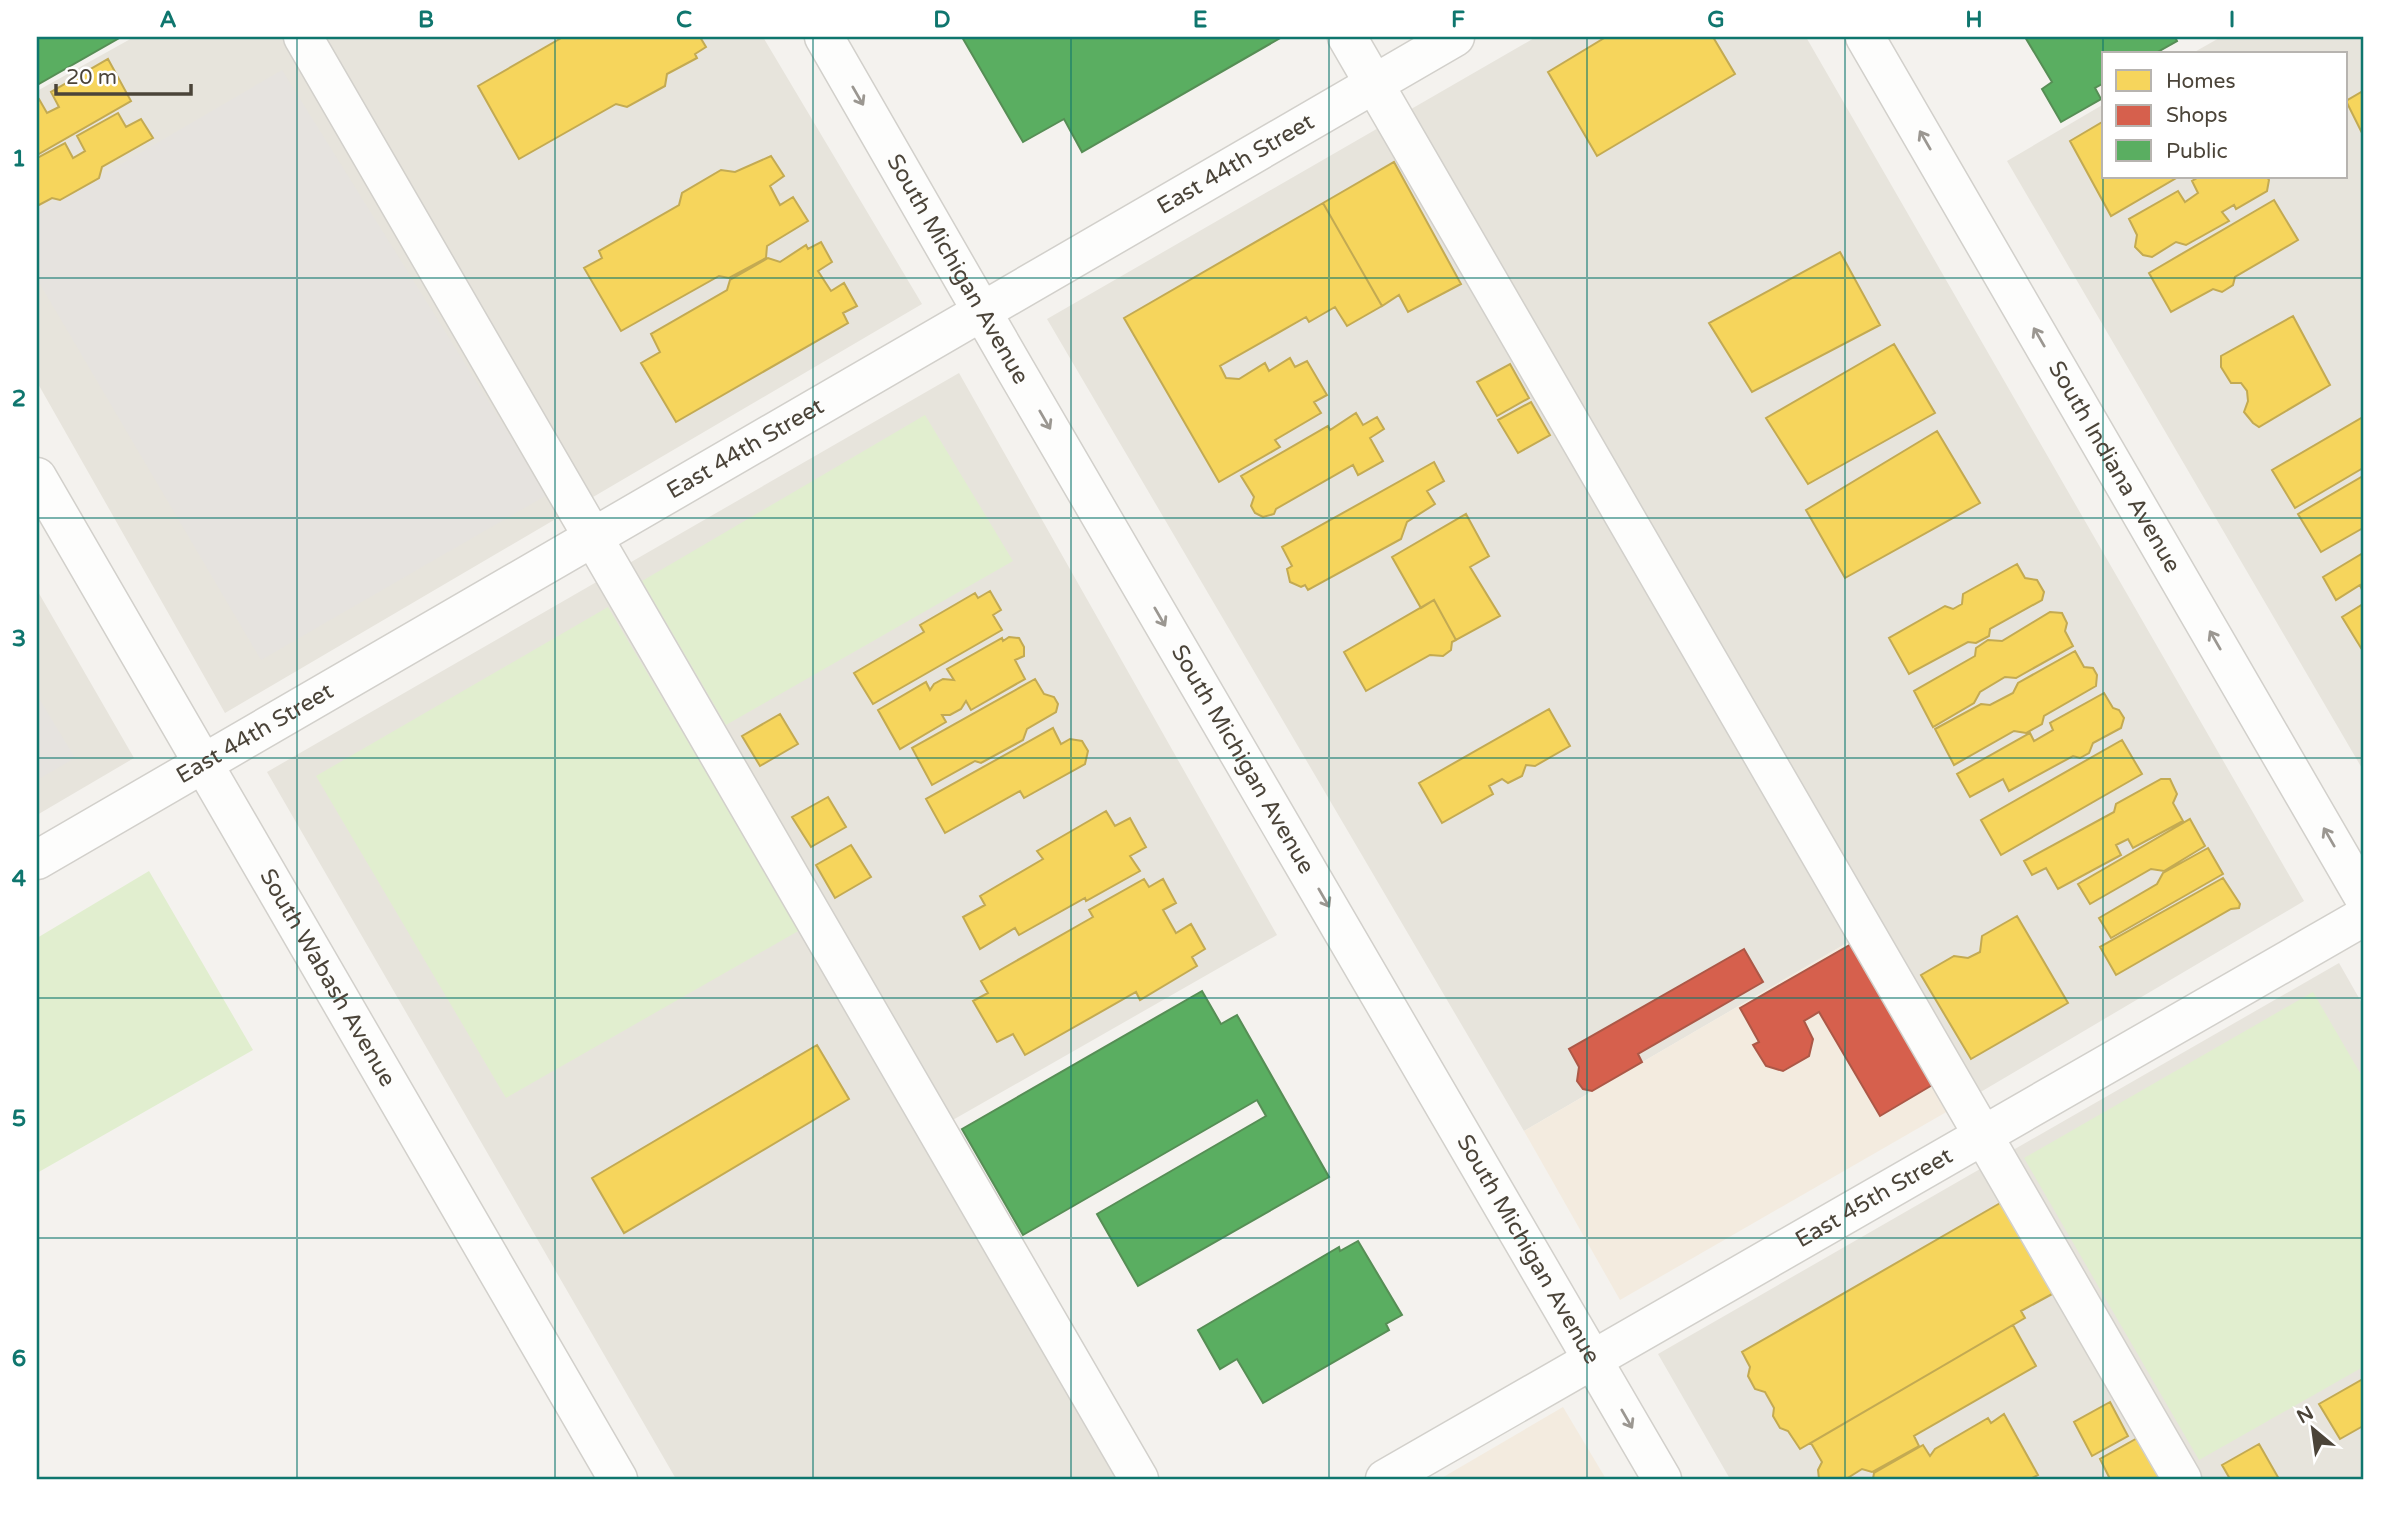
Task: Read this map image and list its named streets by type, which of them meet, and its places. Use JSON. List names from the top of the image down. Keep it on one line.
{"streets":{"street":["East 44th Street","South Michigan Avenue","South Indiana Avenue","South Wabash Avenue","East 45th Street"]},"crossings":[["East 44th Street","South Michigan Avenue"],["East 44th Street","South Wabash Avenue"],["South Michigan Avenue","East 45th Street"]],"one_way":["South Michigan Avenue","South Indiana Avenue"],"legend":["Homes","Shops","Public"],"scale_bar":"20 m","north":"top left","grid":{"columns":["A","B","C","D","E","F","G","H","I"],"rows":["1","2","3","4","5","6"]}}
